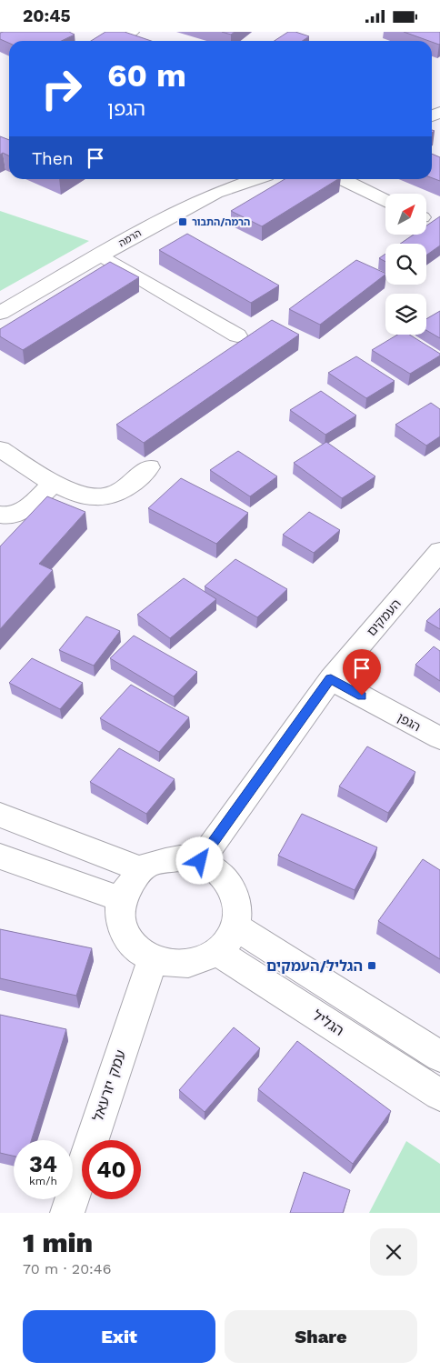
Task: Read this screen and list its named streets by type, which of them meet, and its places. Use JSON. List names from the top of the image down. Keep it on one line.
{"streets":{"street":["הרמה","העמקים","הגפן","הגליל","עמק יזרעאל"]},"crossings":[["העמקים","הגפן"],["העמקים","הגליל"],["העמקים","עמק יזרעאל"],["הגליל","עמק יזרעאל"]],"places":{"transit":["הרמה/התבור","הגליל/העמקים"]},"north":"top right","page":{"status":"20:45","turn":["60 m","הגפן"],"then":"Then","speed":"34 km/h","limit":"40","heading":["1 min","70 m · 20:46"],"buttons":["Exit","Share"]}}
